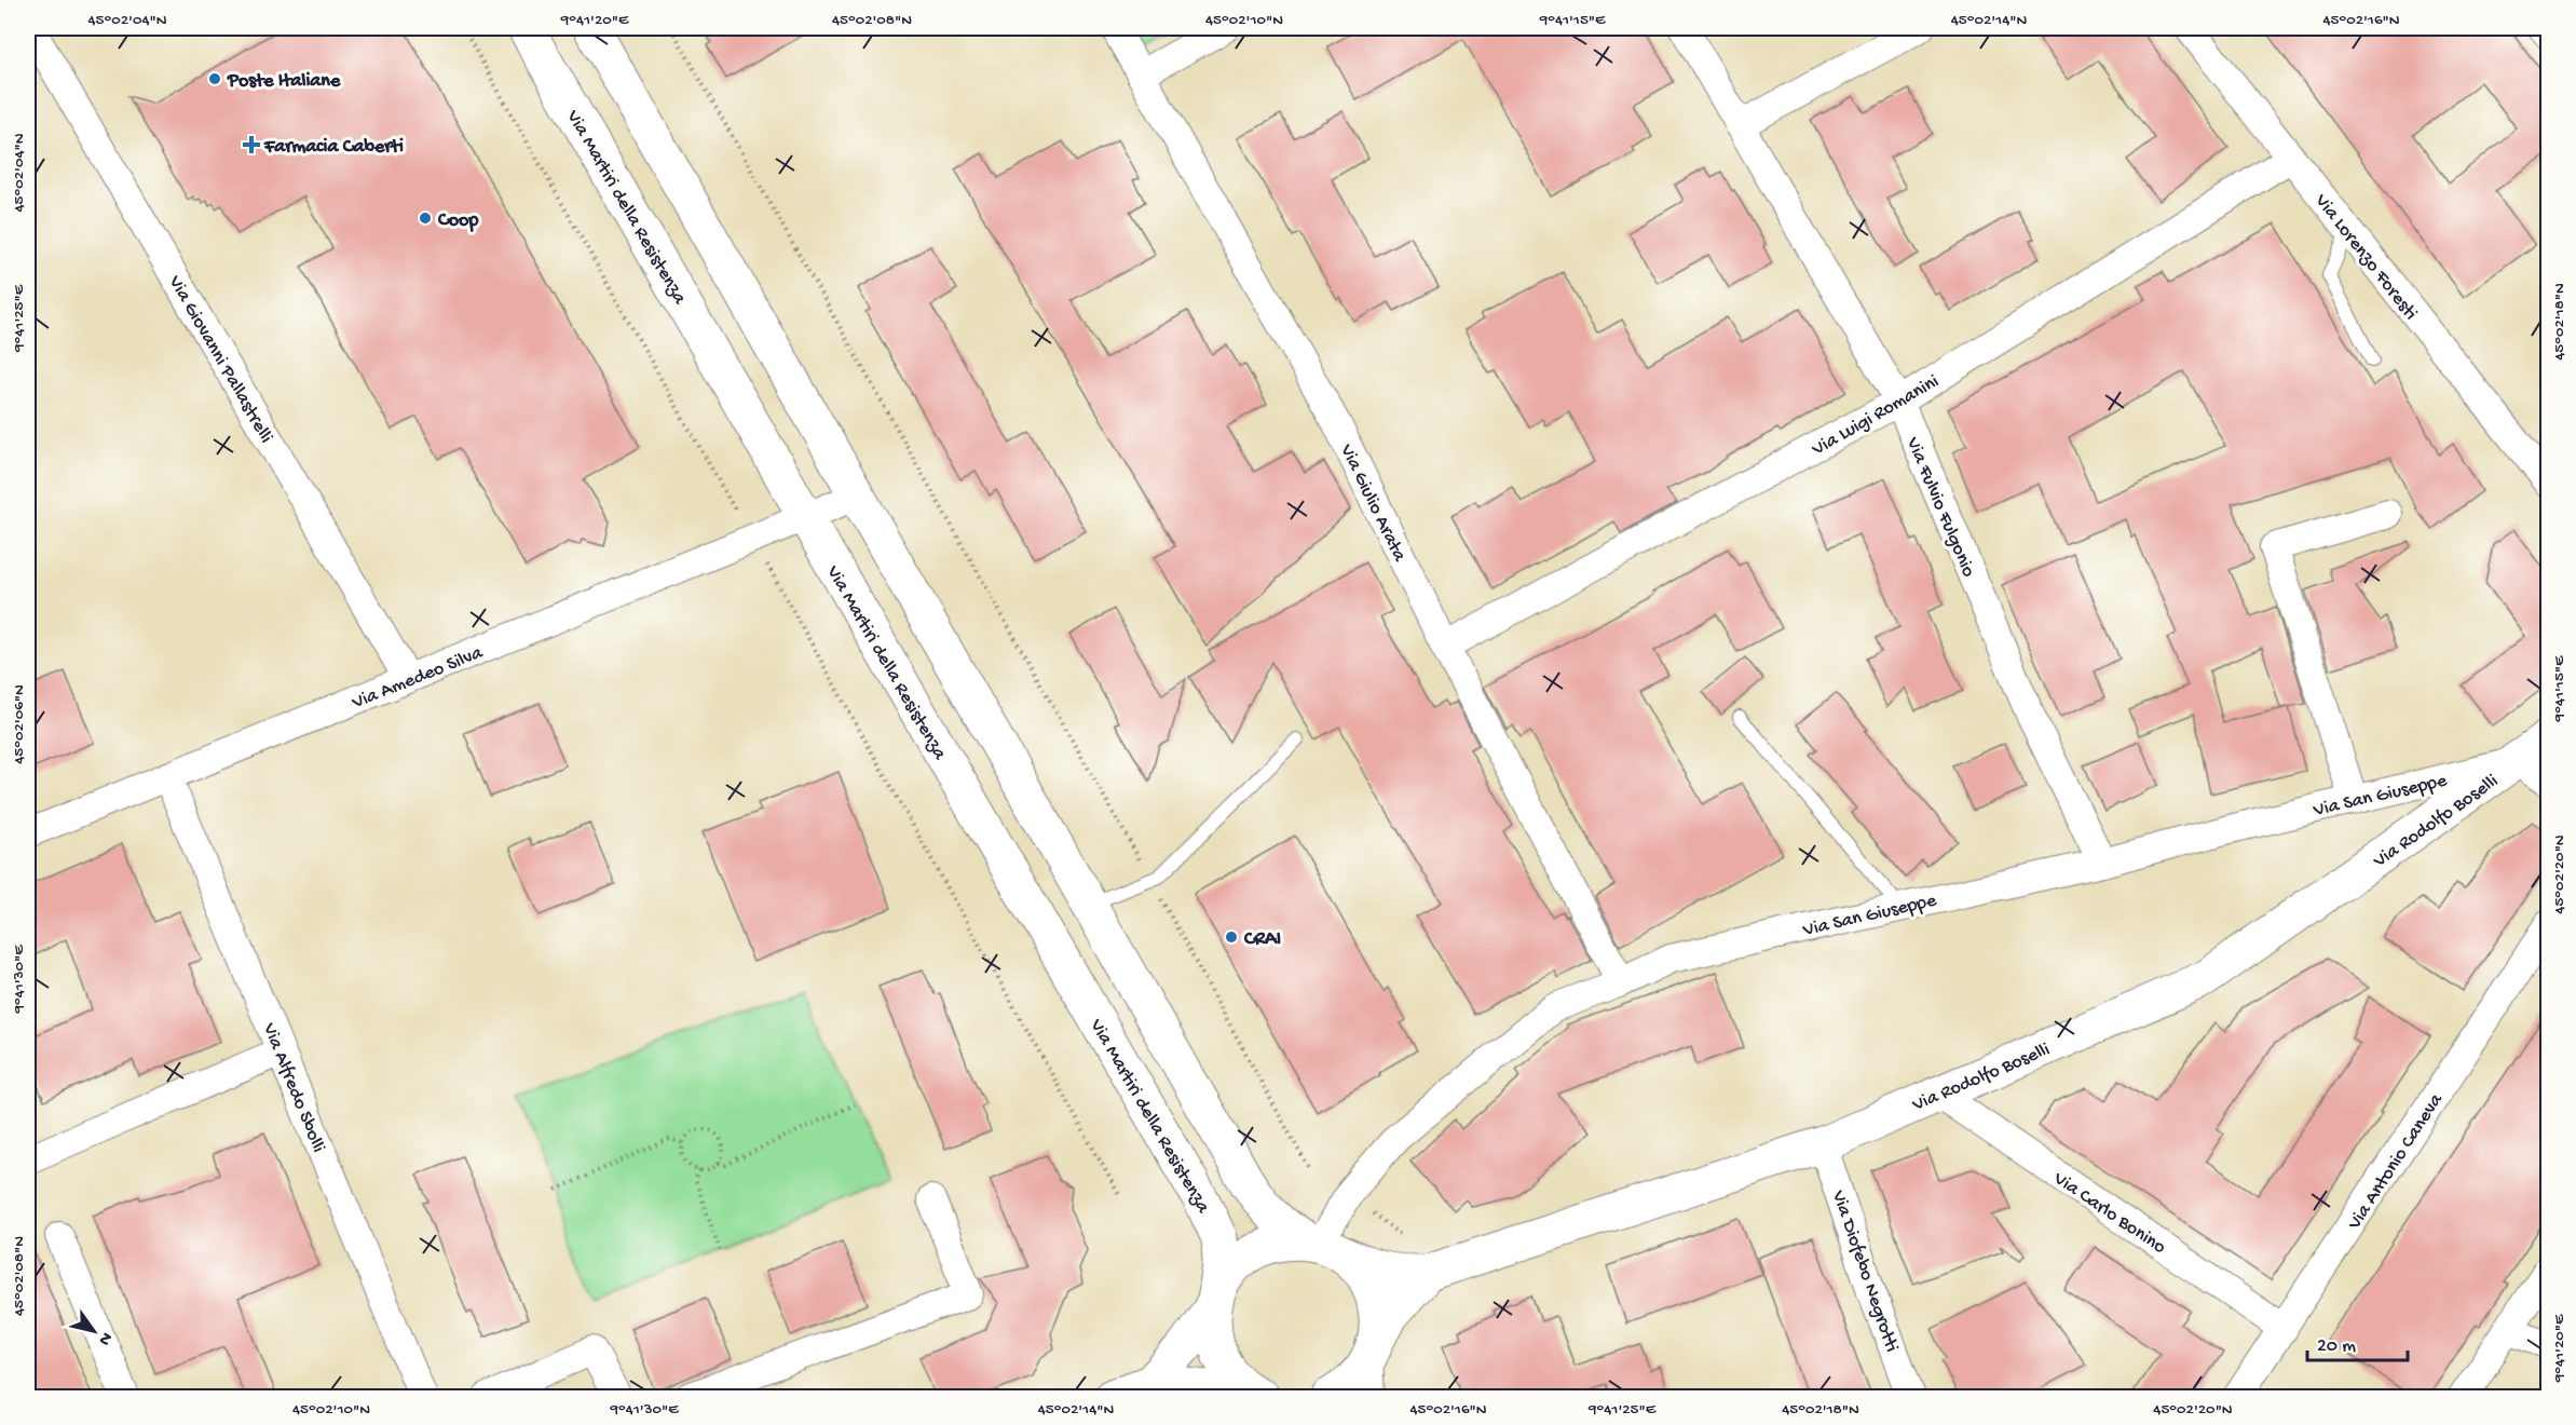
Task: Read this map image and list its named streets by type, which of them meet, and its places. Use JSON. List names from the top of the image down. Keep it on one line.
{"streets":{"street":["Via Martiri della Resistenza","Via Lorenzo Foresti","Via Giovanni Pallastrelli","Via Luigi Romanini","Via Giulio Arata","Via Fulvio Fulgonio","Via Amedeo Silva","Via San Giuseppe","Via Rodolfo Boselli","Via Alfredo Sbolli","Via Antonio Caneva","Via Carlo Bonino","Via Diofebo Negrotti"]},"crossings":[["Via Martiri della Resistenza","Via Amedeo Silva"],["Via Lorenzo Foresti","Via Luigi Romanini"],["Via Giovanni Pallastrelli","Via Amedeo Silva"],["Via Luigi Romanini","Via Giulio Arata"],["Via Luigi Romanini","Via Fulvio Fulgonio"],["Via Giulio Arata","Via San Giuseppe"],["Via Fulvio Fulgonio","Via San Giuseppe"],["Via Amedeo Silva","Via Alfredo Sbolli"],["Via San Giuseppe","Via Rodolfo Boselli"],["Via Rodolfo Boselli","Via Carlo Bonino"],["Via Rodolfo Boselli","Via Diofebo Negrotti"],["Via Antonio Caneva","Via Carlo Bonino"]],"places":{"other":["Poste Italiane","Coop","CRAI"],"health":["Farmacia Caberti"]},"scale_bar":"20 m","north":"bottom right","coordinates":["45°02'04\"N","9°41'20\"E","45°02'08\"N","45°02'10\"N","9°41'15\"E","45°02'14\"N","45°02'16\"N","9°41'25\"E","45°02'18\"N","45°02'06\"N","45°02'20\"N","9°41'30\"E"]}
